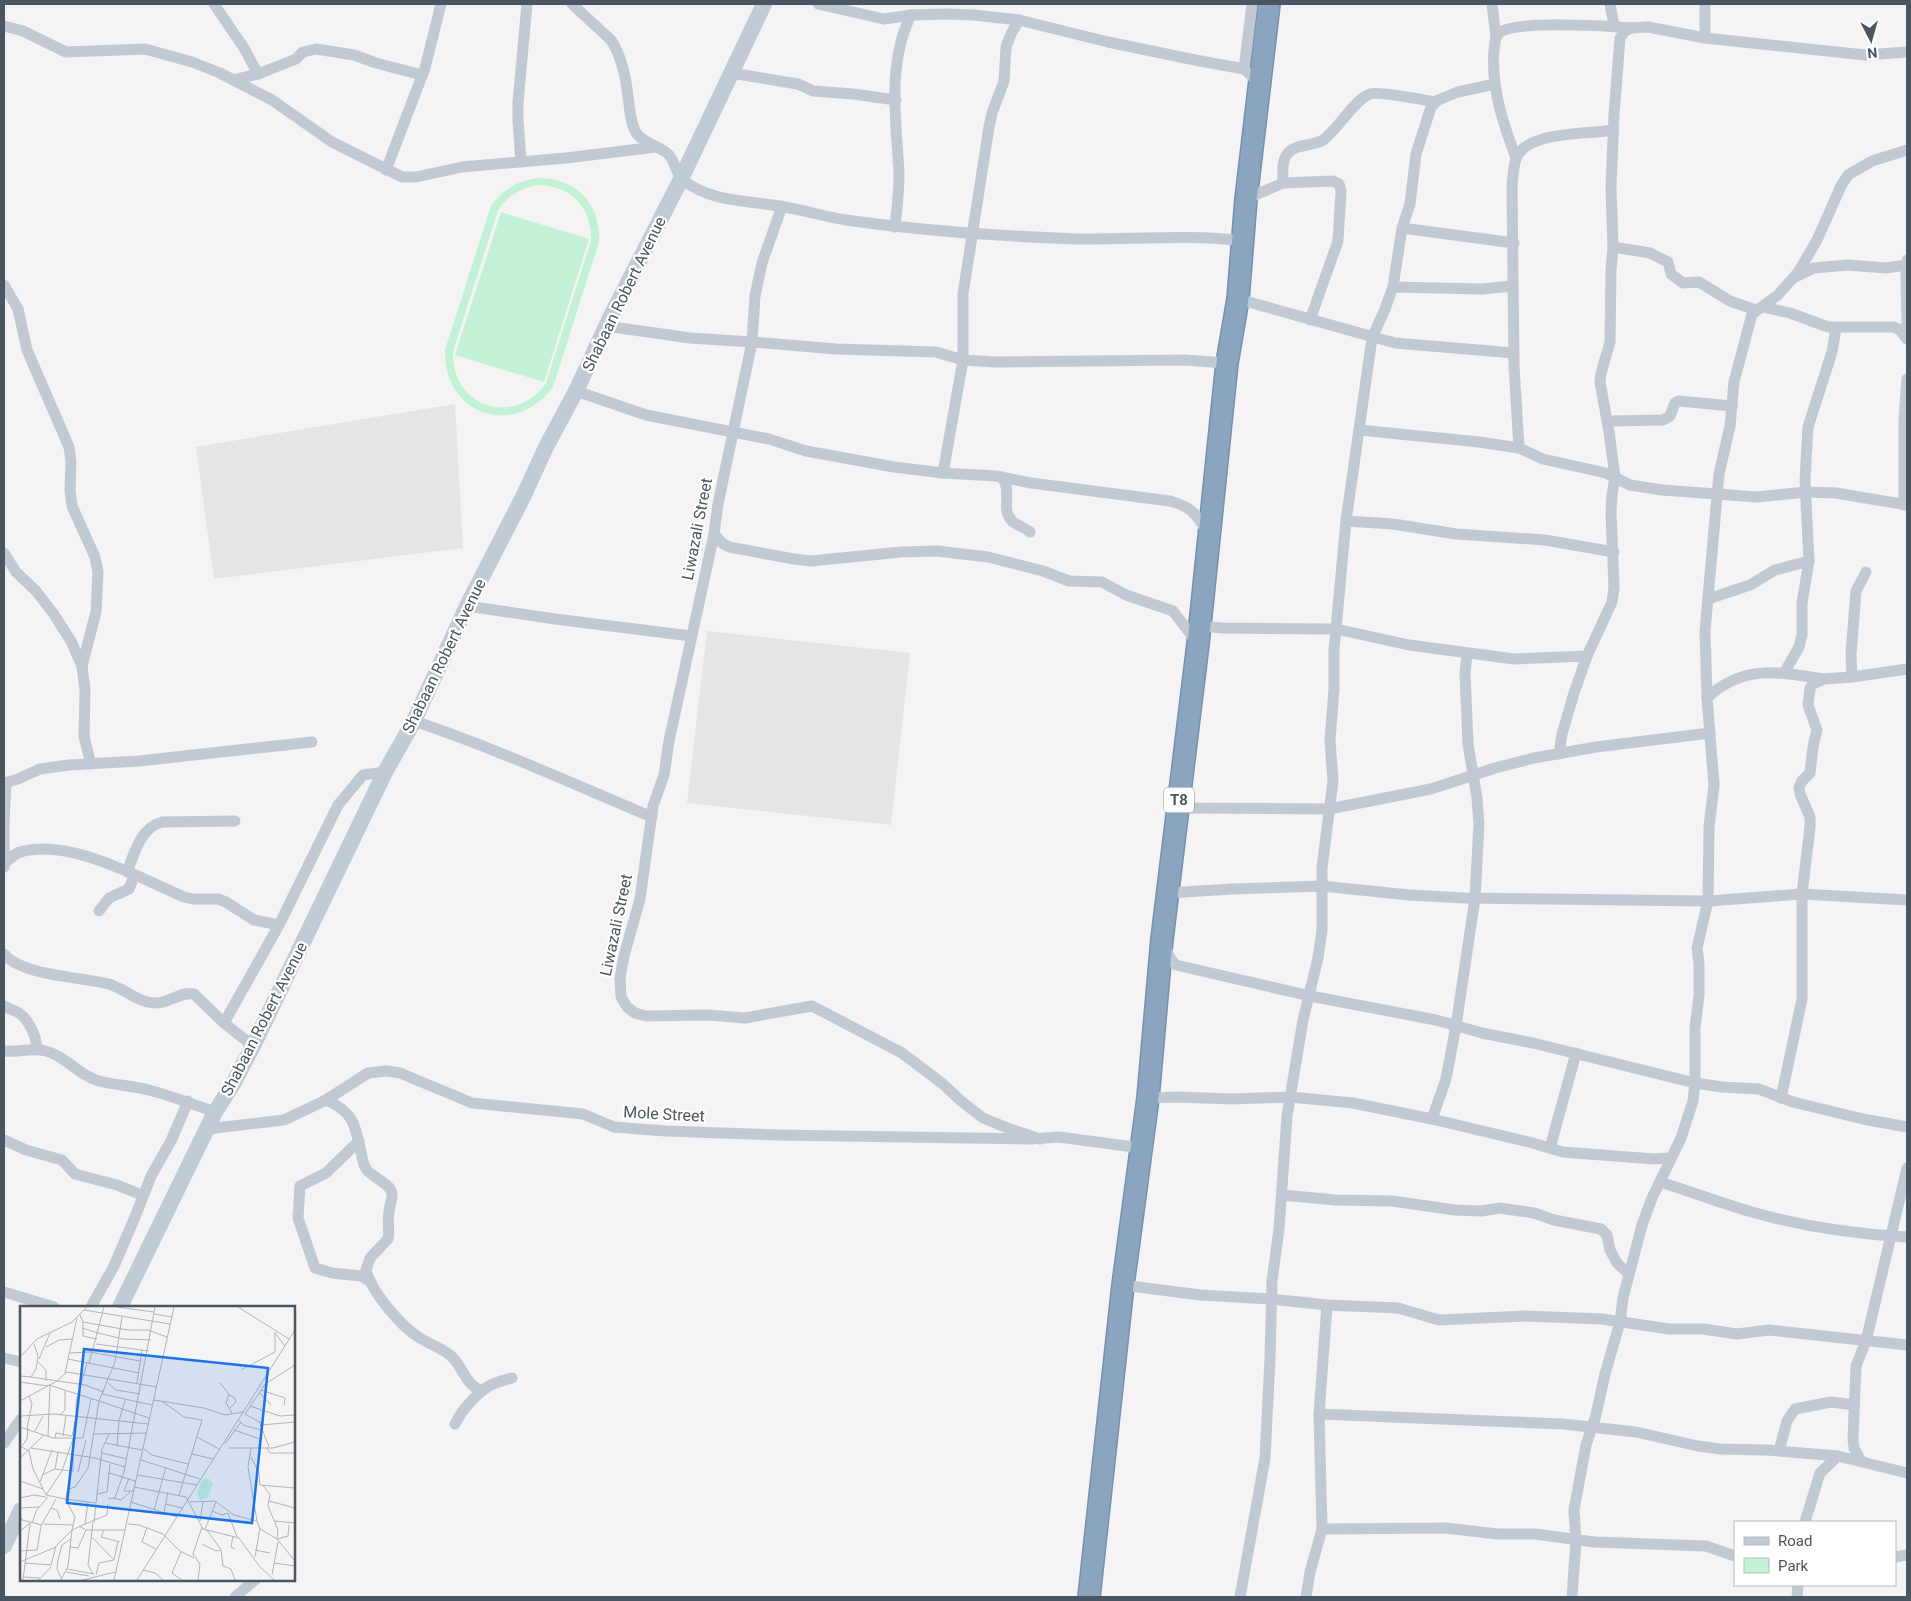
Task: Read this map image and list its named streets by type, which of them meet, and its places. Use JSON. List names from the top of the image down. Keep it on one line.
{"streets":{"highway":["T8"],"street":["Shabaan Robert Avenue","Liwazali Street","Mole Street"]},"crossings":[["Shabaan Robert Avenue","Mole Street"],["Liwazali Street","Mole Street"],["T8","Mole Street"]],"legend":["Road","Park"],"north":"bottom"}
